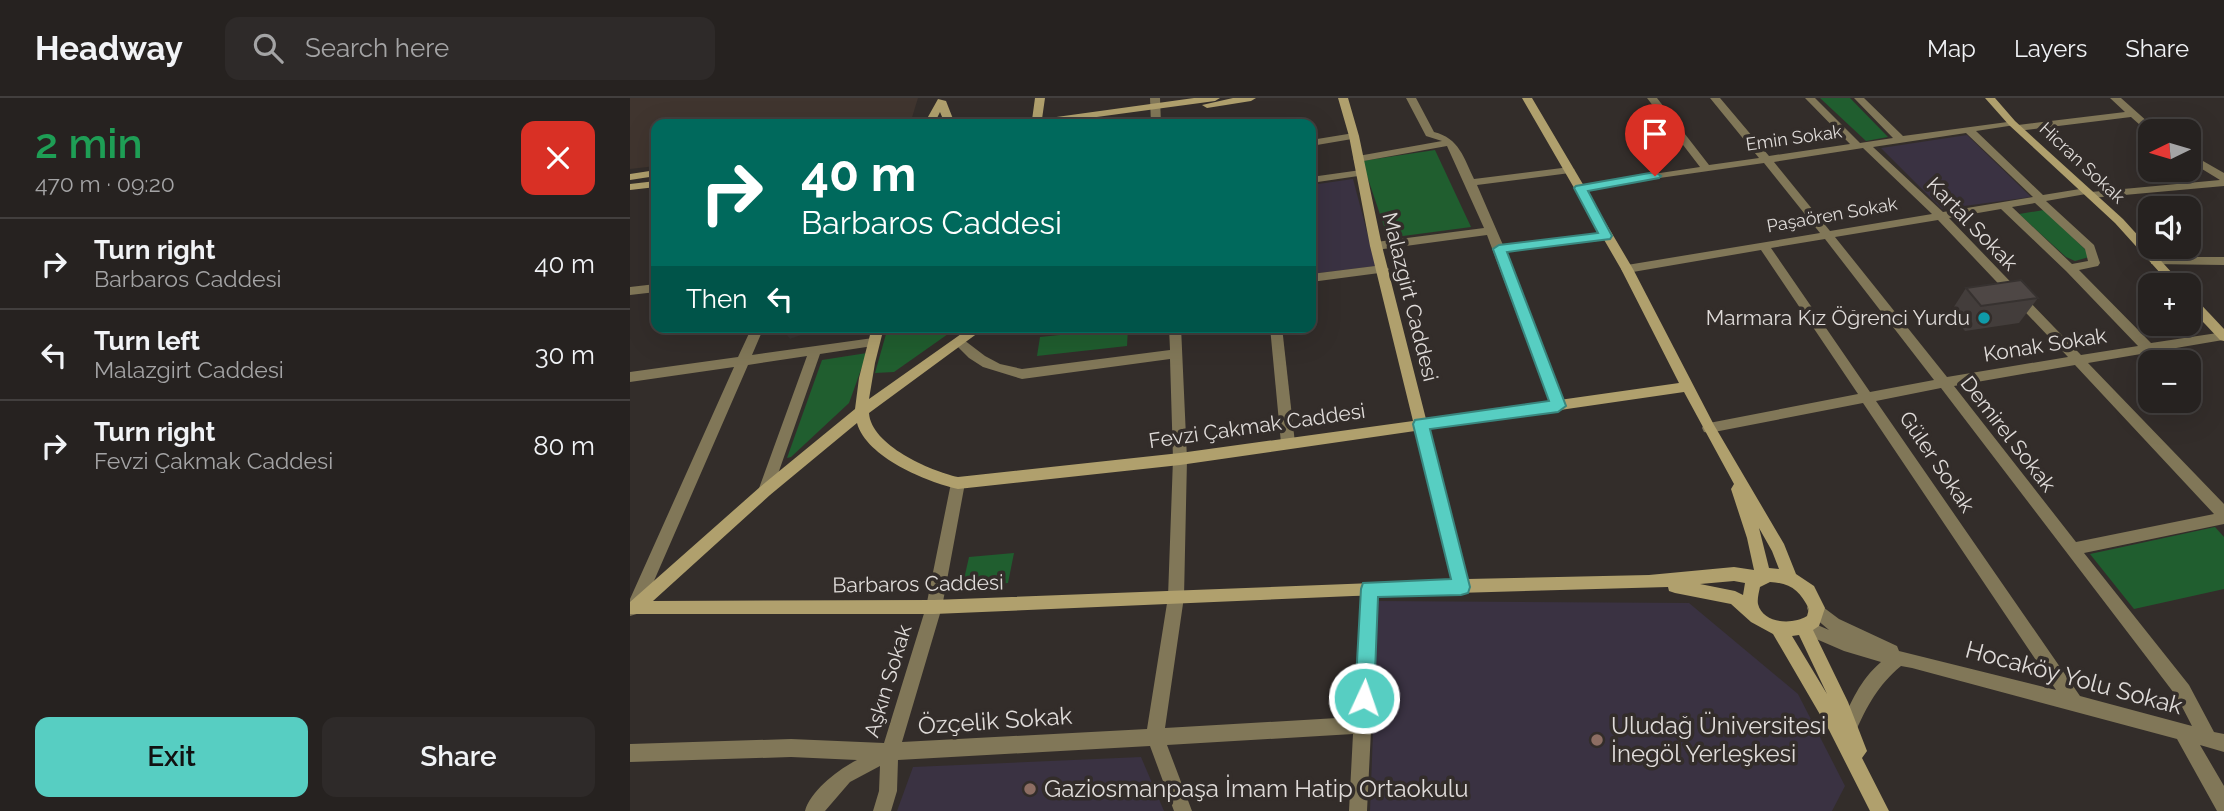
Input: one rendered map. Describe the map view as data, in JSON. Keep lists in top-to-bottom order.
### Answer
{
  "streets": {
    "main road": [
      "Hicran Sokak",
      "Malazgirt Caddesi",
      "Fevzi Çakmak Caddesi",
      "Barbaros Caddesi"
    ],
    "street": [
      "Emin Sokak",
      "Paşaören Sokak",
      "Kartal Sokak",
      "Konak Sokak",
      "Demirel Sokak",
      "Güler Sokak",
      "Hocaköy Yolu Sokak",
      "Aşkın Sokak",
      "Özçelik Sokak"
    ]
  },
  "crossings": [
    ["Emin Sokak", "Hicran Sokak"],
    ["Emin Sokak", "Kartal Sokak"],
    ["Emin Sokak", "Demirel Sokak"],
    ["Hicran Sokak", "Paşaören Sokak"],
    ["Paşaören Sokak", "Kartal Sokak"],
    ["Paşaören Sokak", "Demirel Sokak"],
    ["Paşaören Sokak", "Güler Sokak"],
    ["Kartal Sokak", "Konak Sokak"],
    ["Malazgirt Caddesi", "Fevzi Çakmak Caddesi"],
    ["Malazgirt Caddesi", "Barbaros Caddesi"],
    ["Konak Sokak", "Demirel Sokak"],
    ["Konak Sokak", "Güler Sokak"],
    ["Fevzi Çakmak Caddesi", "Aşkın Sokak"],
    ["Demirel Sokak", "Hocaköy Yolu Sokak"],
    ["Güler Sokak", "Hocaköy Yolu Sokak"],
    ["Barbaros Caddesi", "Aşkın Sokak"],
    ["Aşkın Sokak", "Özçelik Sokak"]
  ],
  "places": ["Marmara Kız Öğrenci Yurdu", "Uludağ Üniversitesi İnegöl Yerleşkesi", "Gaziosmanpaşa İmam Hatip Ortaokulu"],
  "north": "left",
  "page": {
    "header": "Headway",
    "search": "Search here",
    "nav": ["Map", "Layers", "Share"],
    "heading": ["2 min", "470 m · 09:20"],
    "map_buttons": ["+", "−"],
    "turn": ["40 m", "Barbaros Caddesi"],
    "list": [
      {
        "name": "Turn right",
        "note": "Barbaros Caddesi",
        "value": "40 m"
      },
      {
        "name": "Turn left",
        "note": "Malazgirt Caddesi",
        "value": "30 m"
      },
      {
        "name": "Turn right",
        "note": "Fevzi Çakmak Caddesi",
        "value": "80 m"
      }
    ],
    "then": "Then",
    "buttons": ["Exit", "Share"]
  }
}
